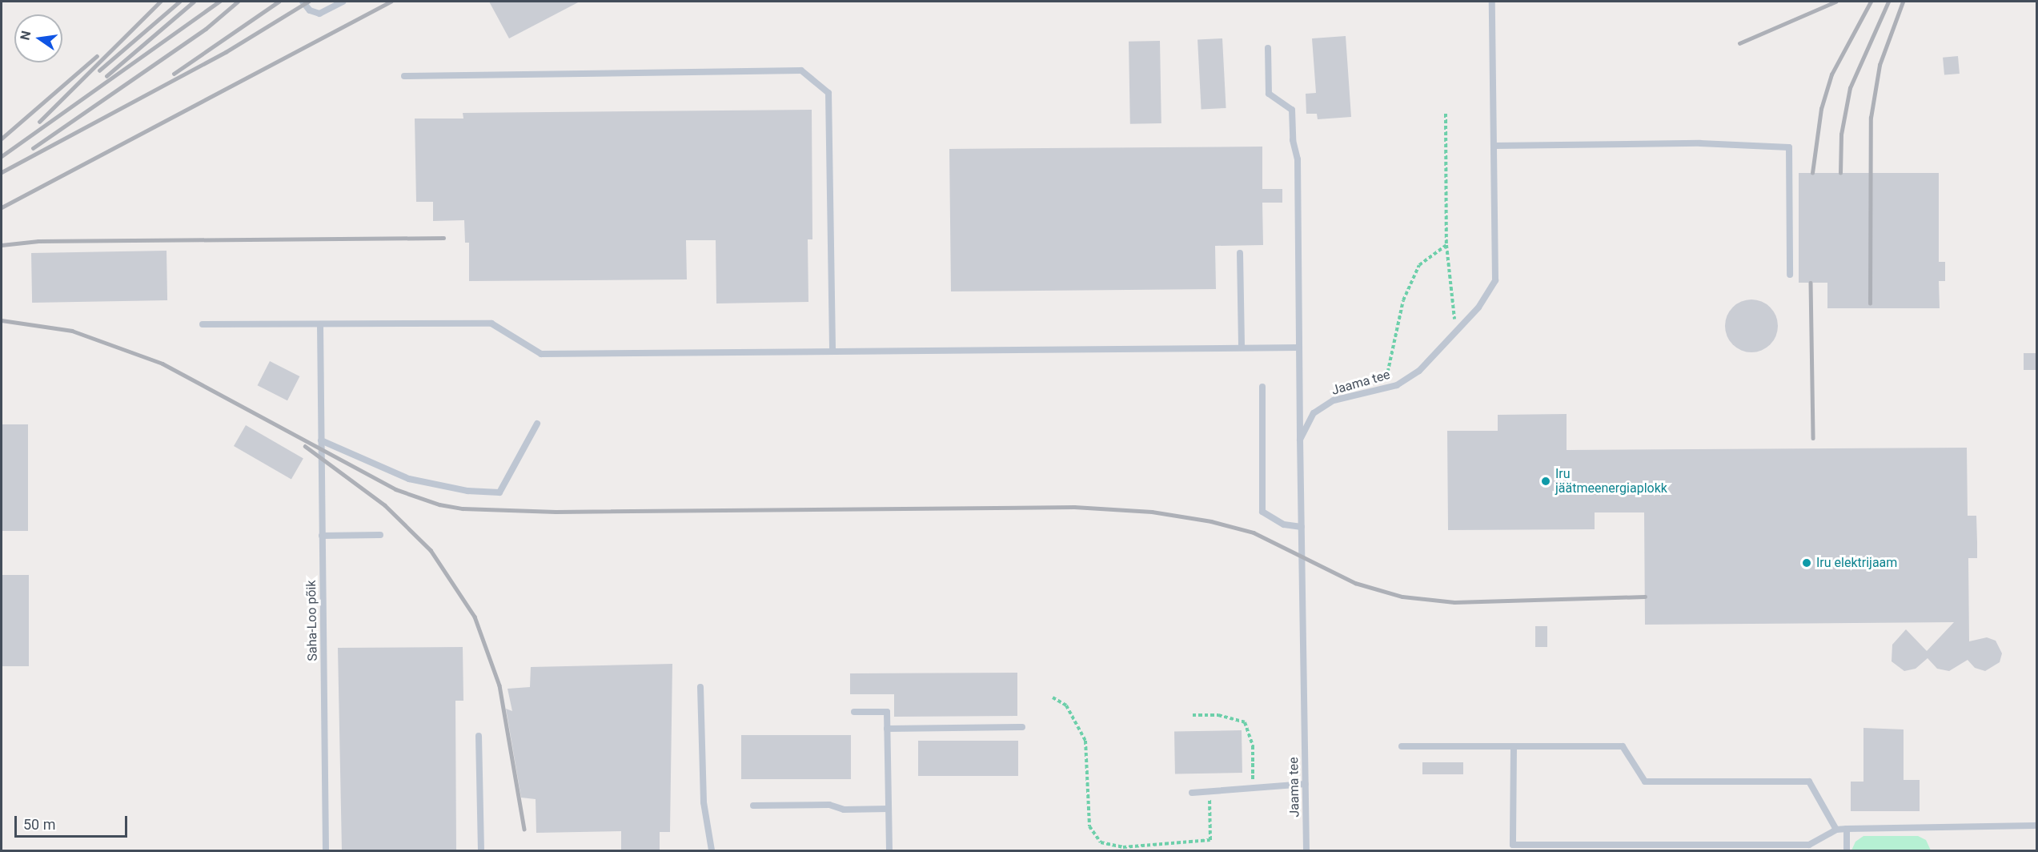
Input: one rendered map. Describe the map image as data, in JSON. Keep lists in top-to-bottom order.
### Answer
{
  "streets": {
    "lane": ["Jaama tee", "Saha-Loo põik"]
  },
  "places": ["Iru jäätmeenergiaplokk", "Iru elektrijaam"],
  "scale_bar": "50 m",
  "north": "left"
}
